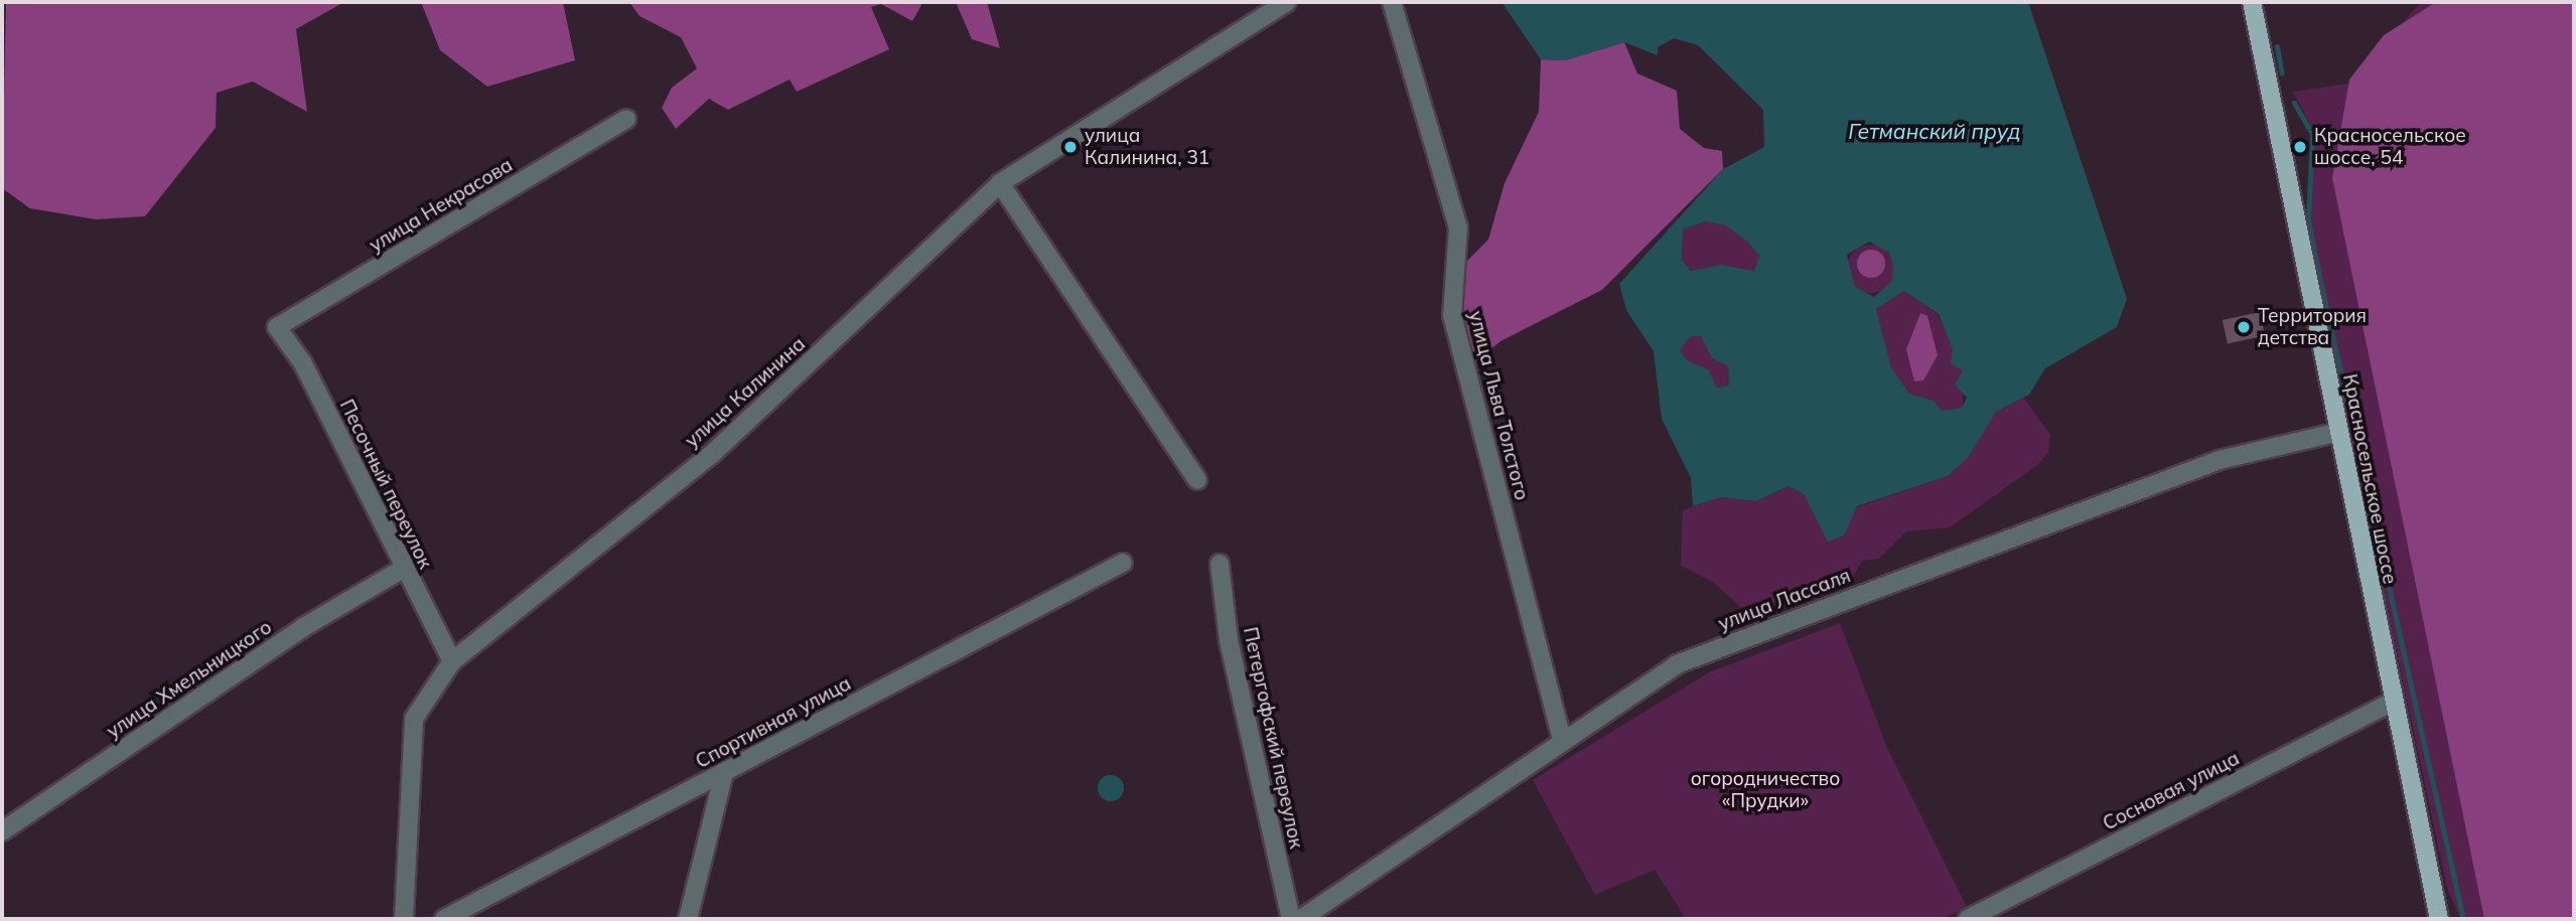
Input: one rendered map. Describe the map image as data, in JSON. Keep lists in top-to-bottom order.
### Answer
{
  "streets": {
    "main road": ["Красносельское шоссе"],
    "street": [
      "улица Некрасова",
      "улица Калинина",
      "улица Льва Толстого",
      "Песочный переулок",
      "улица Лассаля",
      "улица Хмельницкого",
      "Спортивная улица",
      "Петергофский переулок",
      "Сосновая улица"
    ]
  },
  "crossings": [
    ["улица Некрасова", "Песочный переулок"],
    ["улица Калинина", "Песочный переулок"],
    ["улица Льва Толстого", "улица Лассаля"],
    ["Красносельское шоссе", "улица Лассаля"],
    ["Красносельское шоссе", "Сосновая улица"],
    ["Песочный переулок", "улица Хмельницкого"]
  ],
  "water": ["Гетманский пруд"],
  "parks": ["огородничество «Прудки»"],
  "places": ["улица Калинина, 31", "Красносельское шоссе, 54", "Территория детства"]
}
